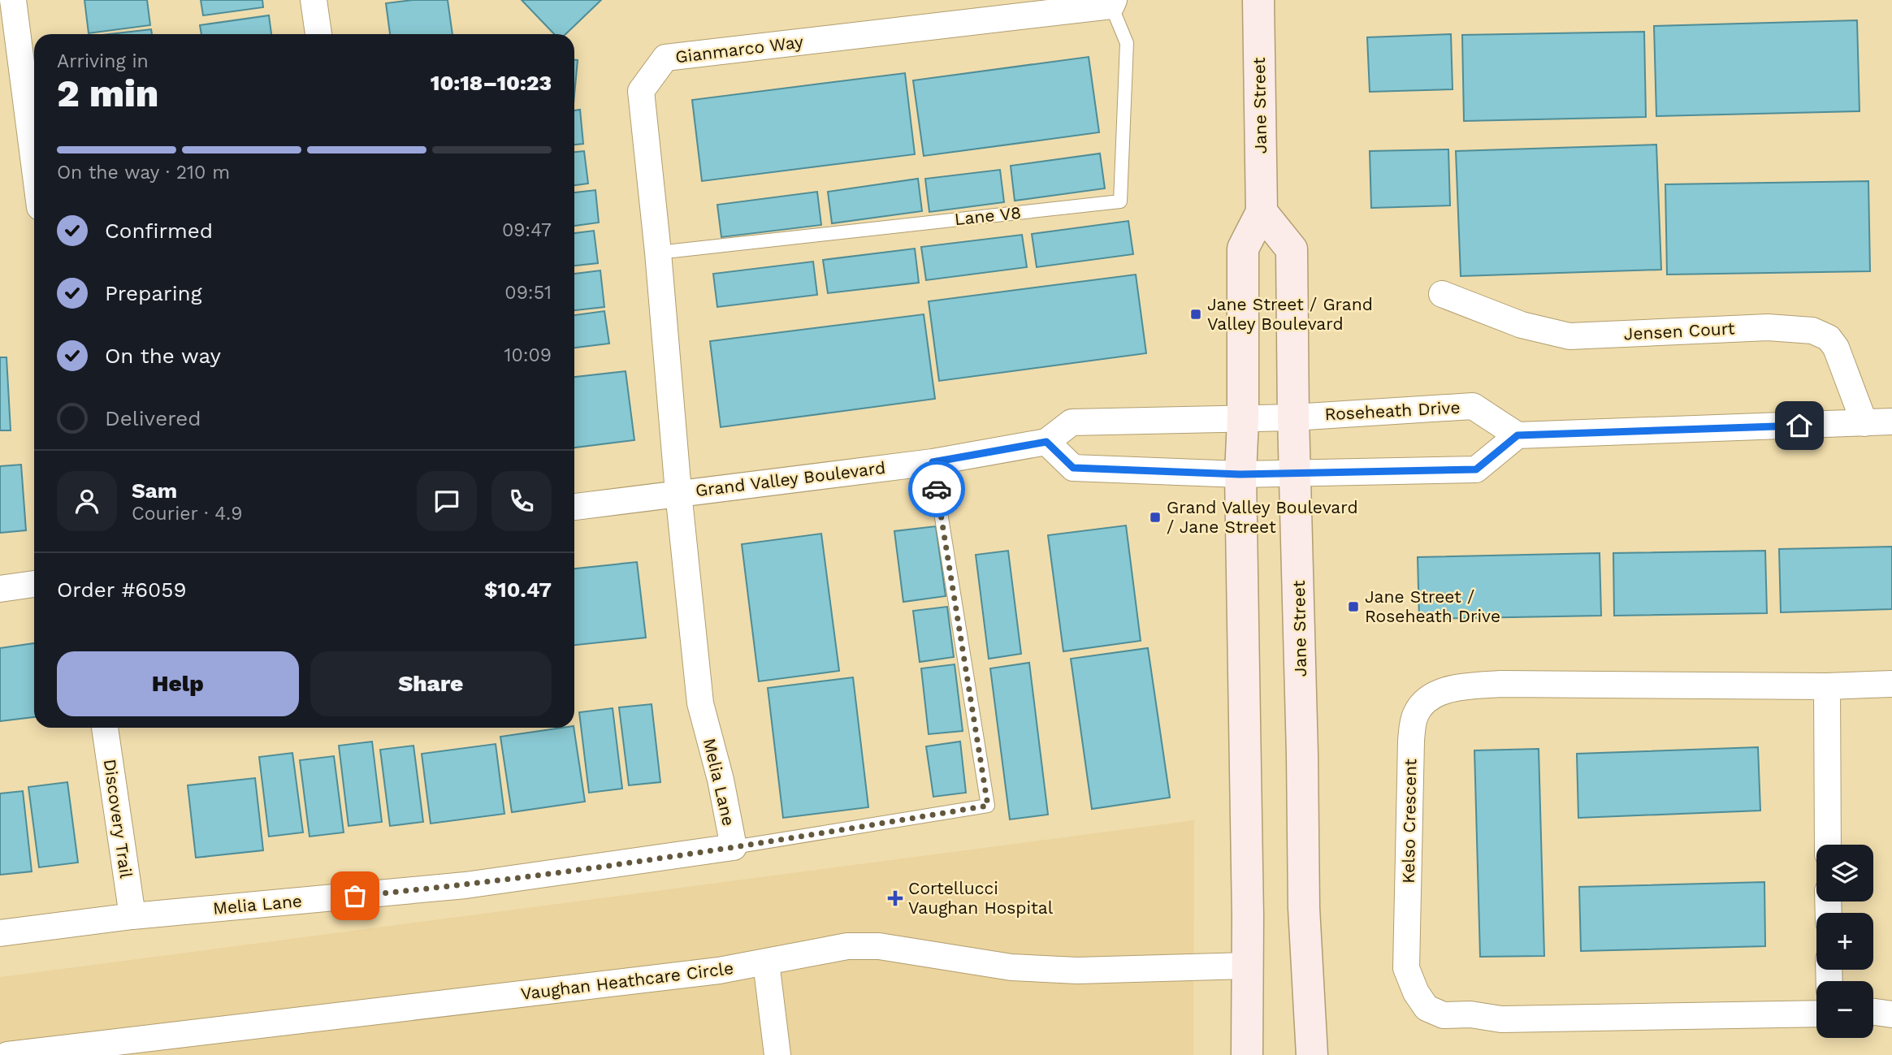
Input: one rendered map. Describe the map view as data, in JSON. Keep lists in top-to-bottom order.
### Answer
{
  "streets": {
    "main road": ["Jane Street"],
    "street": [
      "Gianmarco Way",
      "Jensen Court",
      "Roseheath Drive",
      "Grand Valley Boulevard",
      "Melia Lane",
      "Discovery Trail",
      "Kelso Crescent",
      "Vaughan Heathcare Circle"
    ],
    "lane": ["Lane V8"]
  },
  "crossings": [
    ["Gianmarco Way", "Lane V8"],
    ["Gianmarco Way", "Grand Valley Boulevard"],
    ["Gianmarco Way", "Melia Lane"],
    ["Jane Street", "Roseheath Drive"],
    ["Jane Street", "Grand Valley Boulevard"],
    ["Jane Street", "Vaughan Heathcare Circle"],
    ["Roseheath Drive", "Grand Valley Boulevard"],
    ["Grand Valley Boulevard", "Melia Lane"],
    ["Melia Lane", "Discovery Trail"]
  ],
  "places": {
    "transit": ["Jane Street / Grand Valley Boulevard", "Grand Valley Boulevard / Jane Street", "Jane Street / Roseheath Drive"],
    "health": ["Cortellucci Vaughan Hospital"]
  },
  "page": {
    "heading": ["2 min", "Arriving in", "10:18–10:23"],
    "panel": [
      "Sam",
      "Courier · 4.9",
      "Order #6059",
      "$10.47"
    ],
    "bar": "On the way · 210 m",
    "list": [
      ["Confirmed", "09:47"],
      ["Preparing", "09:51"],
      ["On the way", "10:09"],
      "Delivered"
    ],
    "buttons": ["Help", "Share"],
    "map_buttons": ["+", "−"]
  }
}
